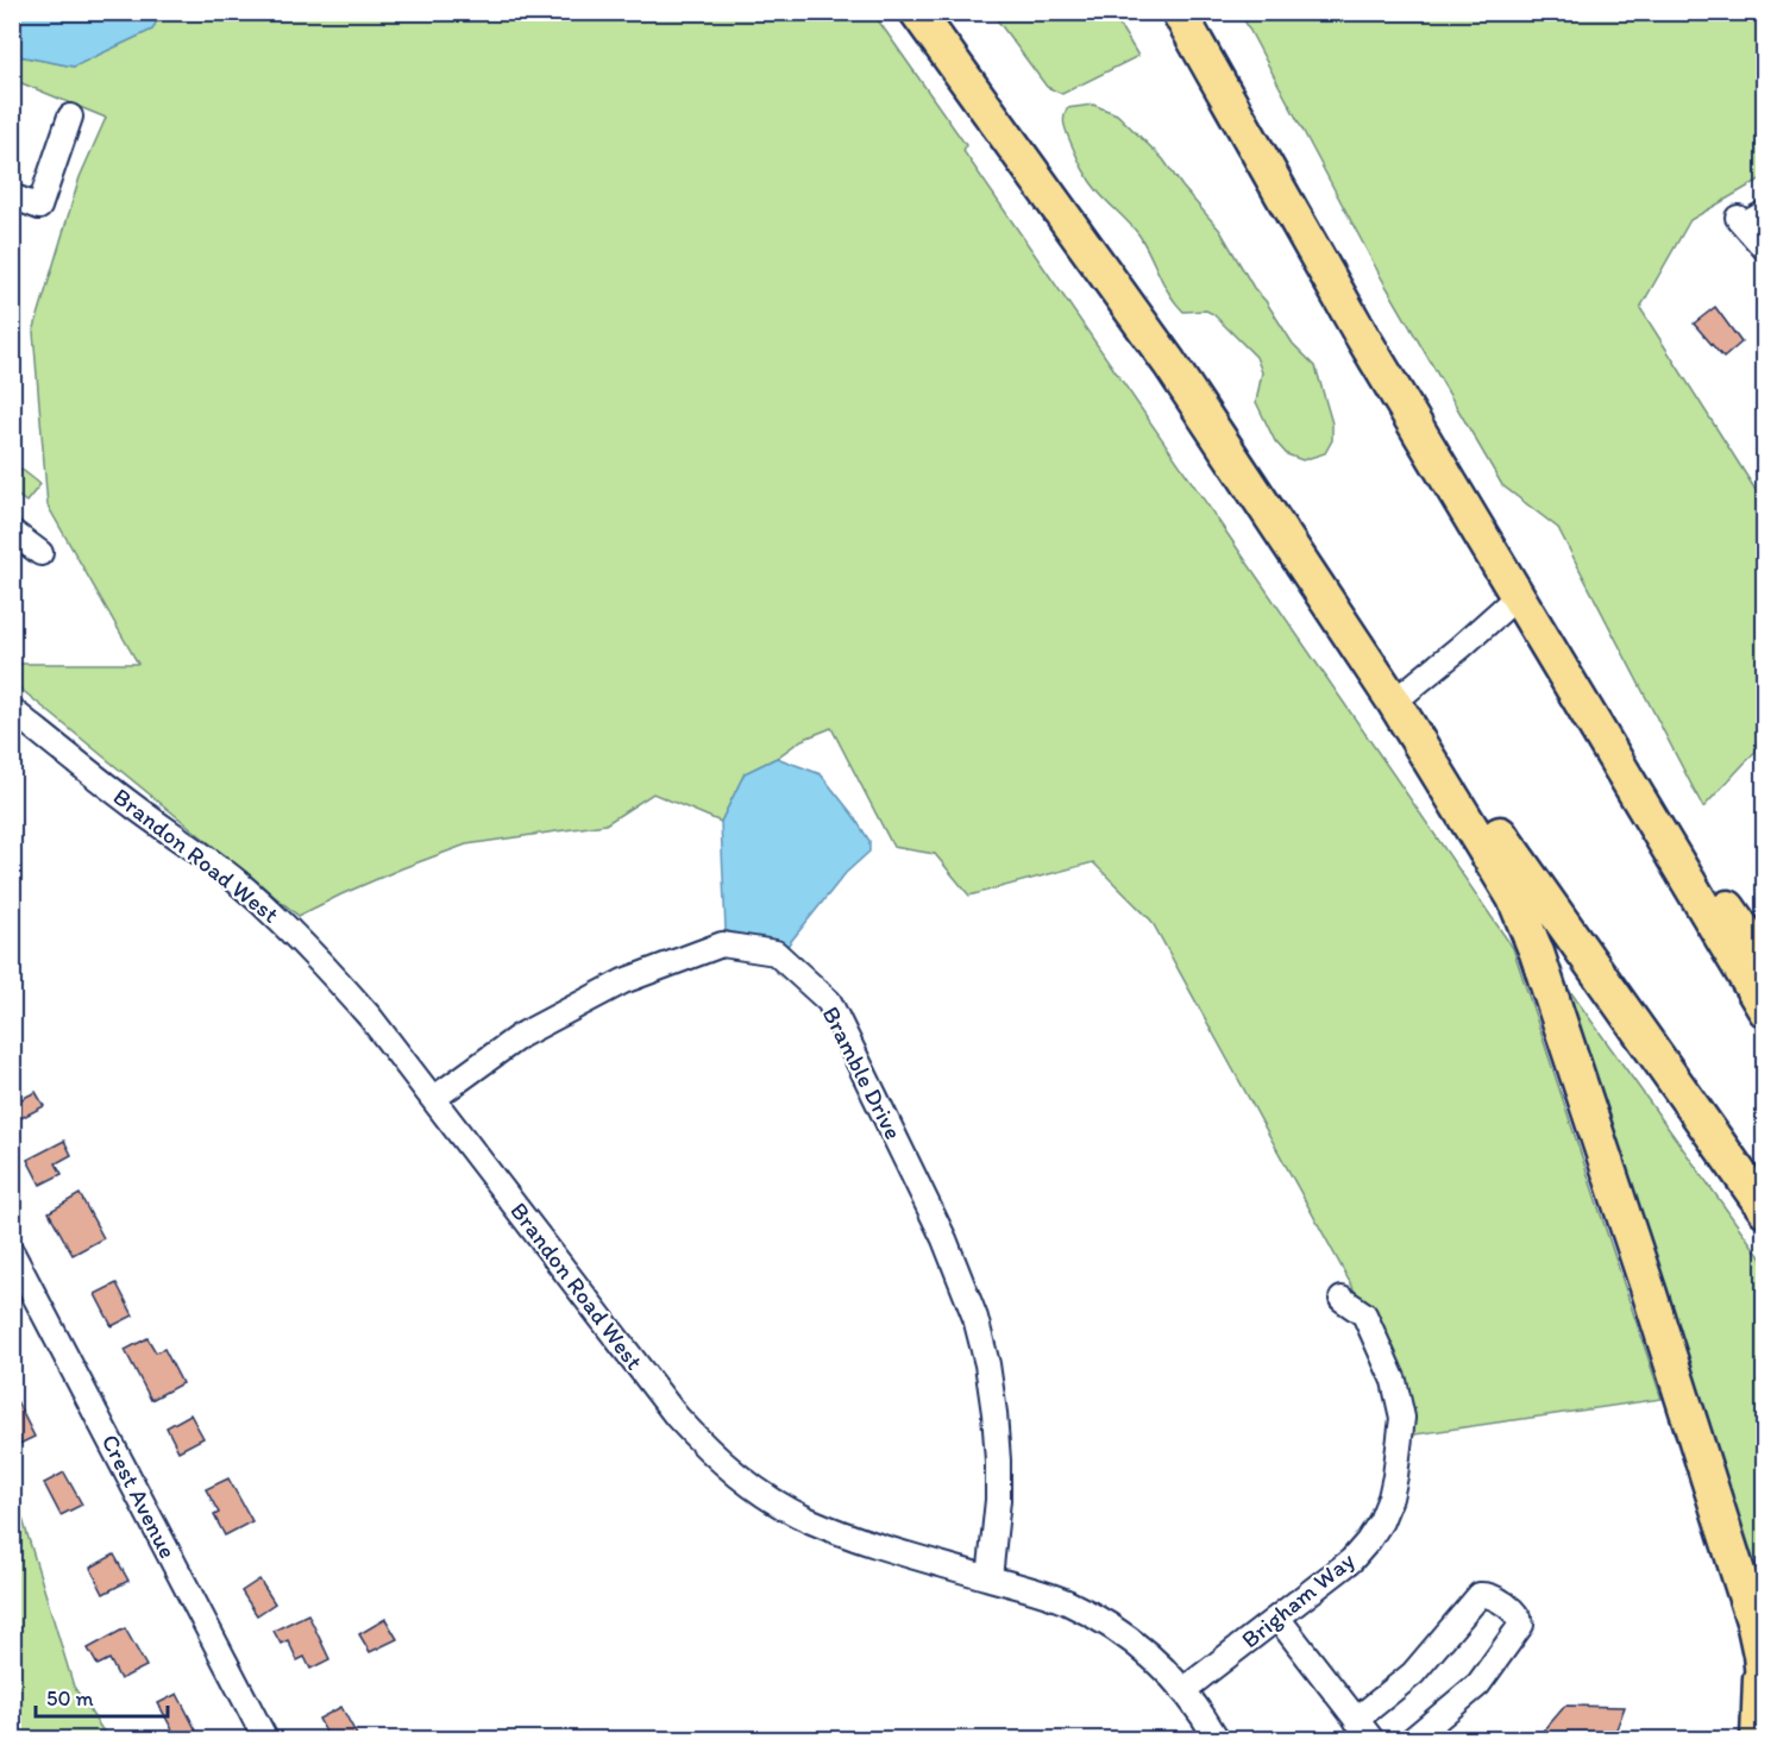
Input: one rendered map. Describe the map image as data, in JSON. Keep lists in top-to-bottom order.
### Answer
{
  "streets": {
    "street": [
      "Brandon Road West",
      "Bramble Drive",
      "Crest Avenue",
      "Brigham Way"
    ]
  },
  "crossings": [
    ["Brandon Road West", "Bramble Drive"],
    ["Brandon Road West", "Brigham Way"]
  ],
  "scale_bar": "50 m"
}
